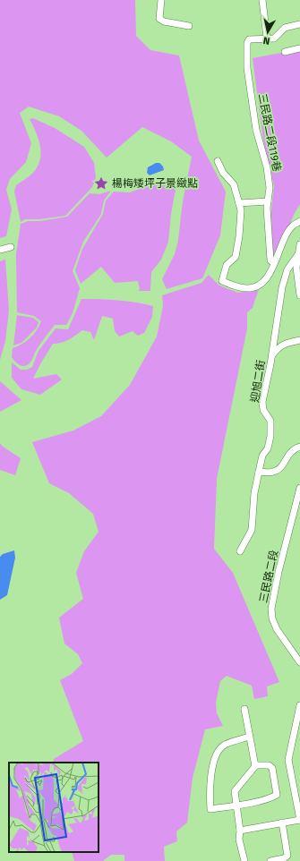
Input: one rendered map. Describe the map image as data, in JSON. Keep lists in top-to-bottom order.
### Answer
{
  "streets": {
    "street": ["三民路二段119巷", "迎旭二街", "三民路二段"]
  },
  "places": {
    "place": ["楊梅矮坪子景緻點"]
  },
  "north": "bottom"
}
